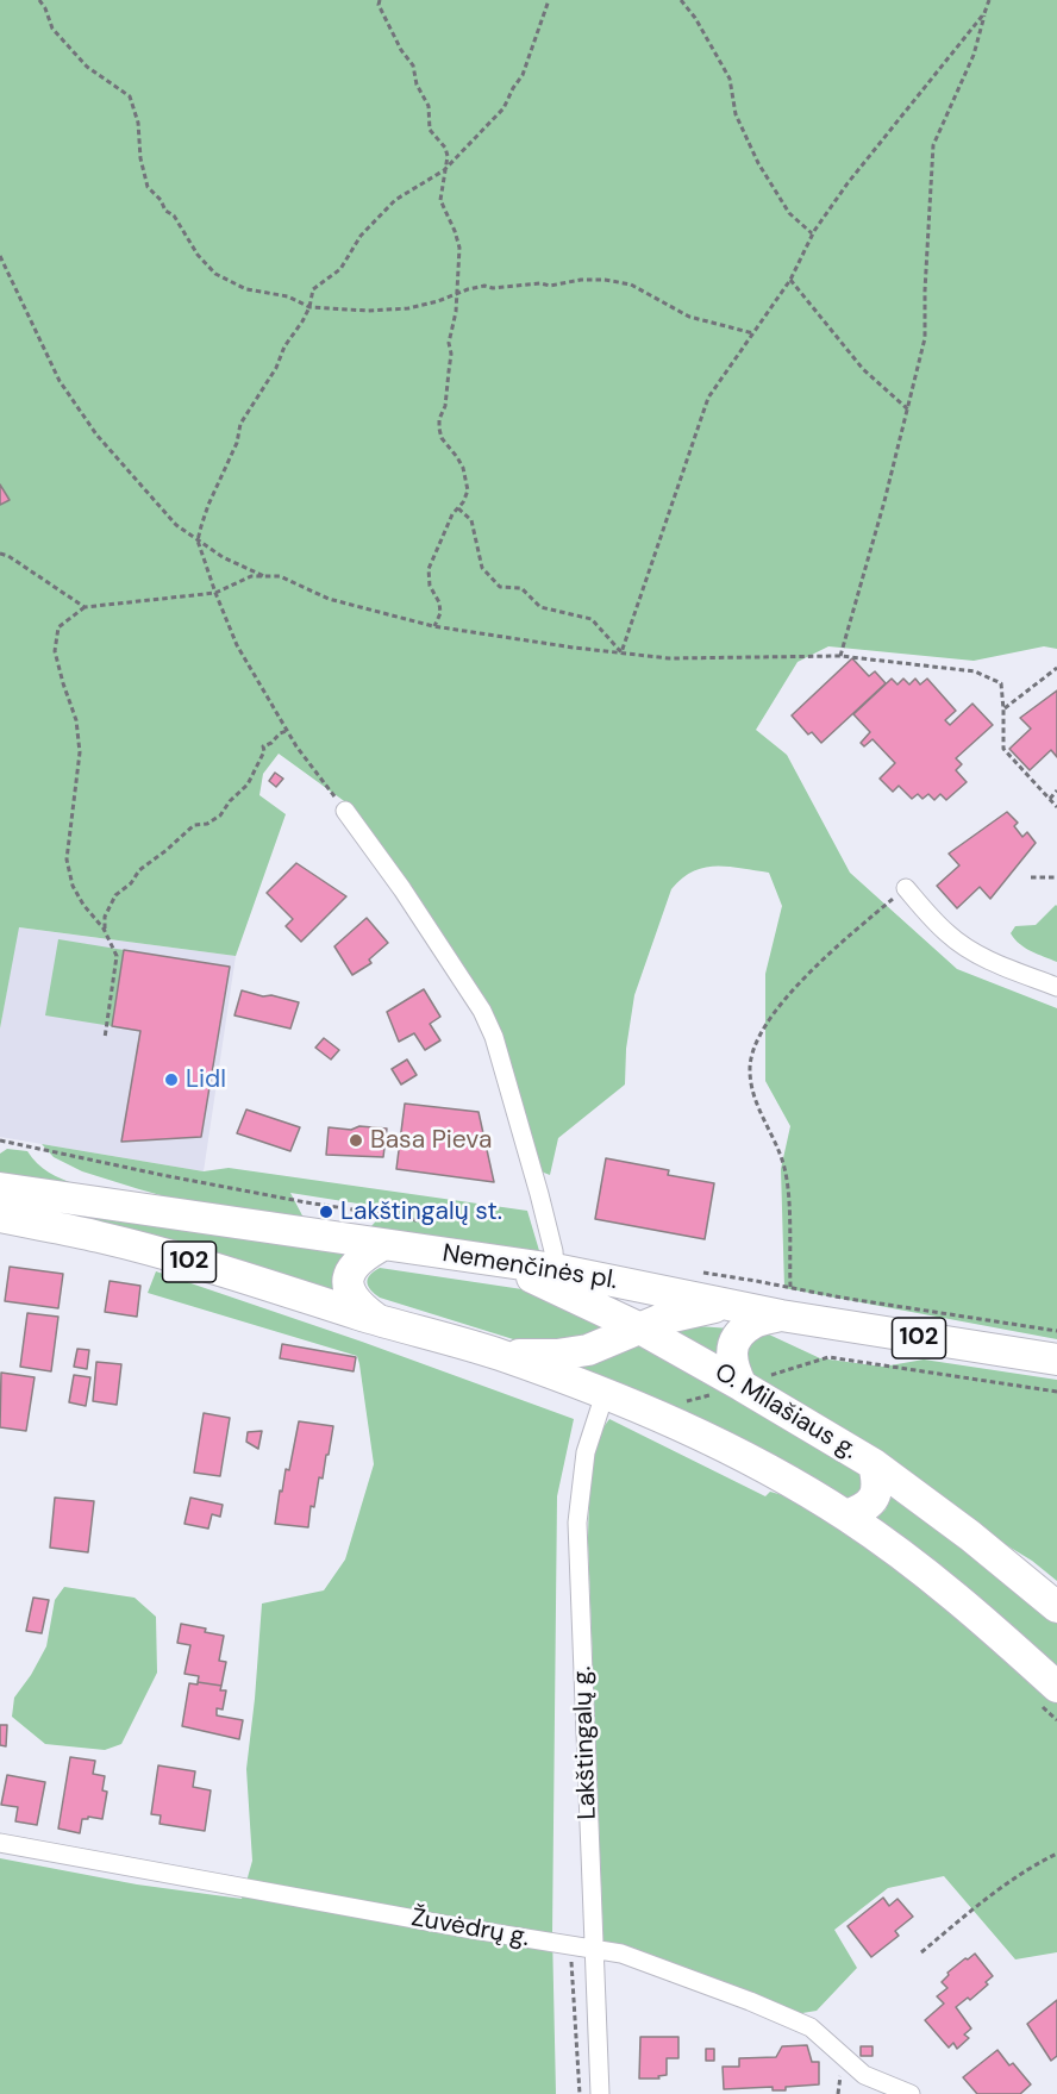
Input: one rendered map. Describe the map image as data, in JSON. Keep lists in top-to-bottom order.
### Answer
{
  "streets": {
    "main road": ["102", "Nemenčinės pl.", "O. Milašiaus g."],
    "street": ["Lakštingalų g.", "Žuvėdrų g."]
  },
  "crossings": [
    ["102", "Nemenčinės pl."],
    ["102", "O. Milašiaus g."],
    ["Nemenčinės pl.", "O. Milašiaus g."],
    ["Lakštingalų g.", "Žuvėdrų g."]
  ],
  "places": ["Lidl", "Basa Pieva", "Lakštingalų st."]
}
